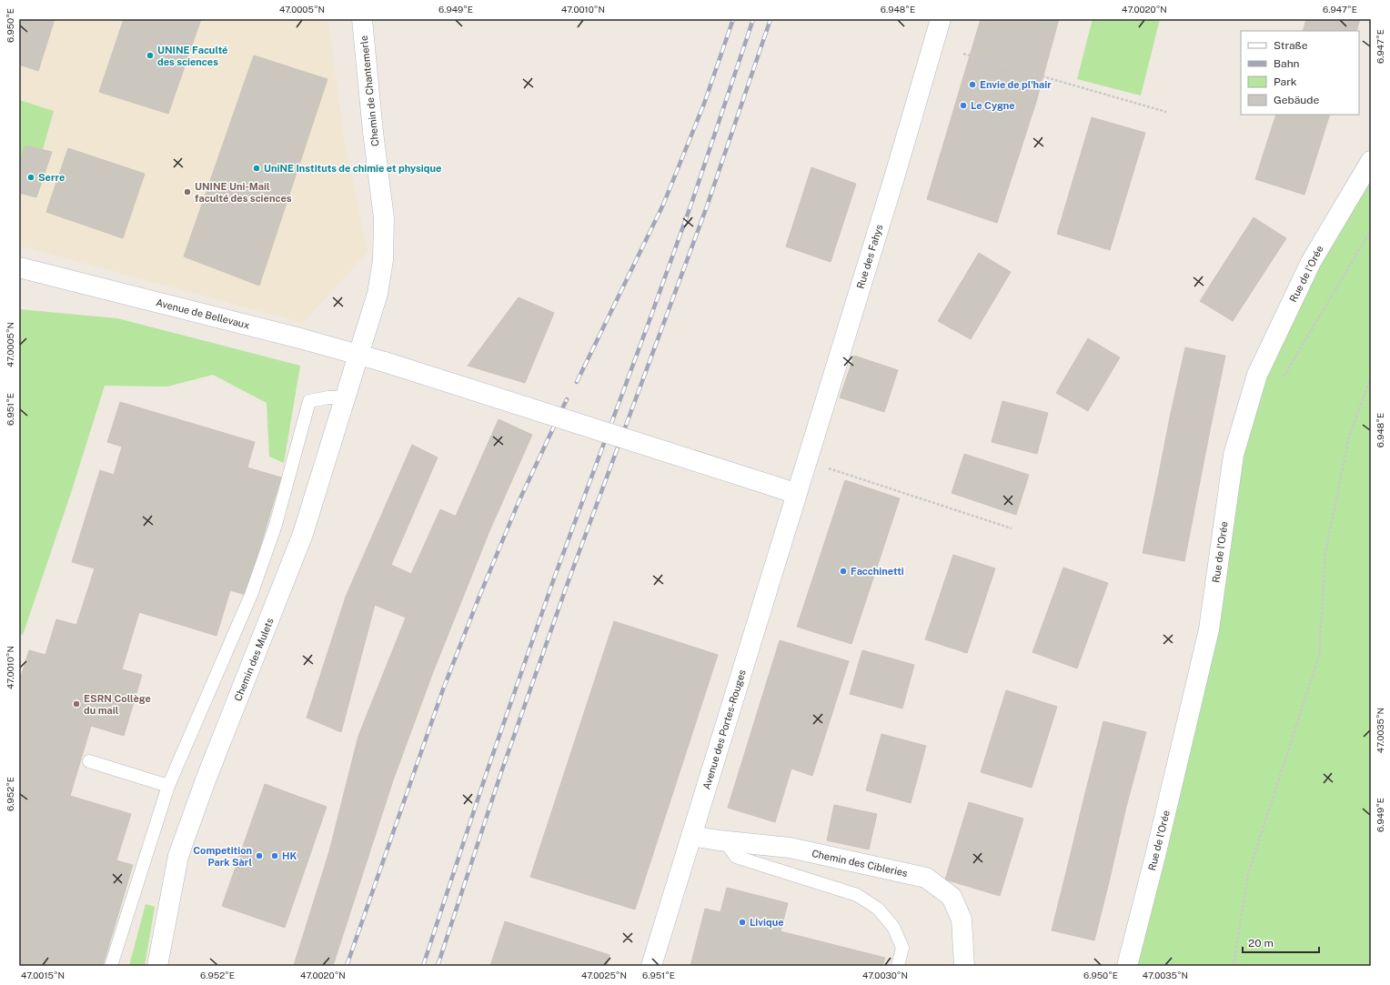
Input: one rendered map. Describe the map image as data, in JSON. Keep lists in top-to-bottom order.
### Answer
{
  "streets": {
    "street": [
      "Chemin de Chantemerle",
      "Rue des Fahys",
      "Rue de l'Orée",
      "Avenue de Bellevaux",
      "Chemin des Mulets",
      "Avenue des Portes-Rouges",
      "Chemin des Cibleries"
    ]
  },
  "crossings": [
    ["Chemin de Chantemerle", "Avenue de Bellevaux"],
    ["Chemin de Chantemerle", "Chemin des Mulets"],
    ["Rue des Fahys", "Avenue de Bellevaux"],
    ["Rue des Fahys", "Avenue des Portes-Rouges"],
    ["Avenue de Bellevaux", "Chemin des Mulets"],
    ["Avenue de Bellevaux", "Avenue des Portes-Rouges"],
    ["Avenue des Portes-Rouges", "Chemin des Cibleries"]
  ],
  "places": [
    "UNINE Faculté des sciences",
    "Envie de pl'hair",
    "Le Cygne",
    "UniNE Instituts de chimie et physique",
    "Serre",
    "UNINE Uni-Mail faculté des sciences",
    "Facchinetti",
    "ESRN Collège du mail",
    "Competition Park Sàrl",
    "HK",
    "Livique"
  ],
  "legend": [
    "Straße",
    "Bahn",
    "Park",
    "Gebäude"
  ],
  "scale_bar": "20 m",
  "coordinates": [
    "47.0005°N",
    "6.949°E",
    "47.0010°N",
    "6.948°E",
    "47.0020°N",
    "6.947°E",
    "6.950°E",
    "6.951°E",
    "47.0035°N",
    "6.952°E",
    "47.0015°N",
    "47.0025°N",
    "47.0030°N"
  ]
}
